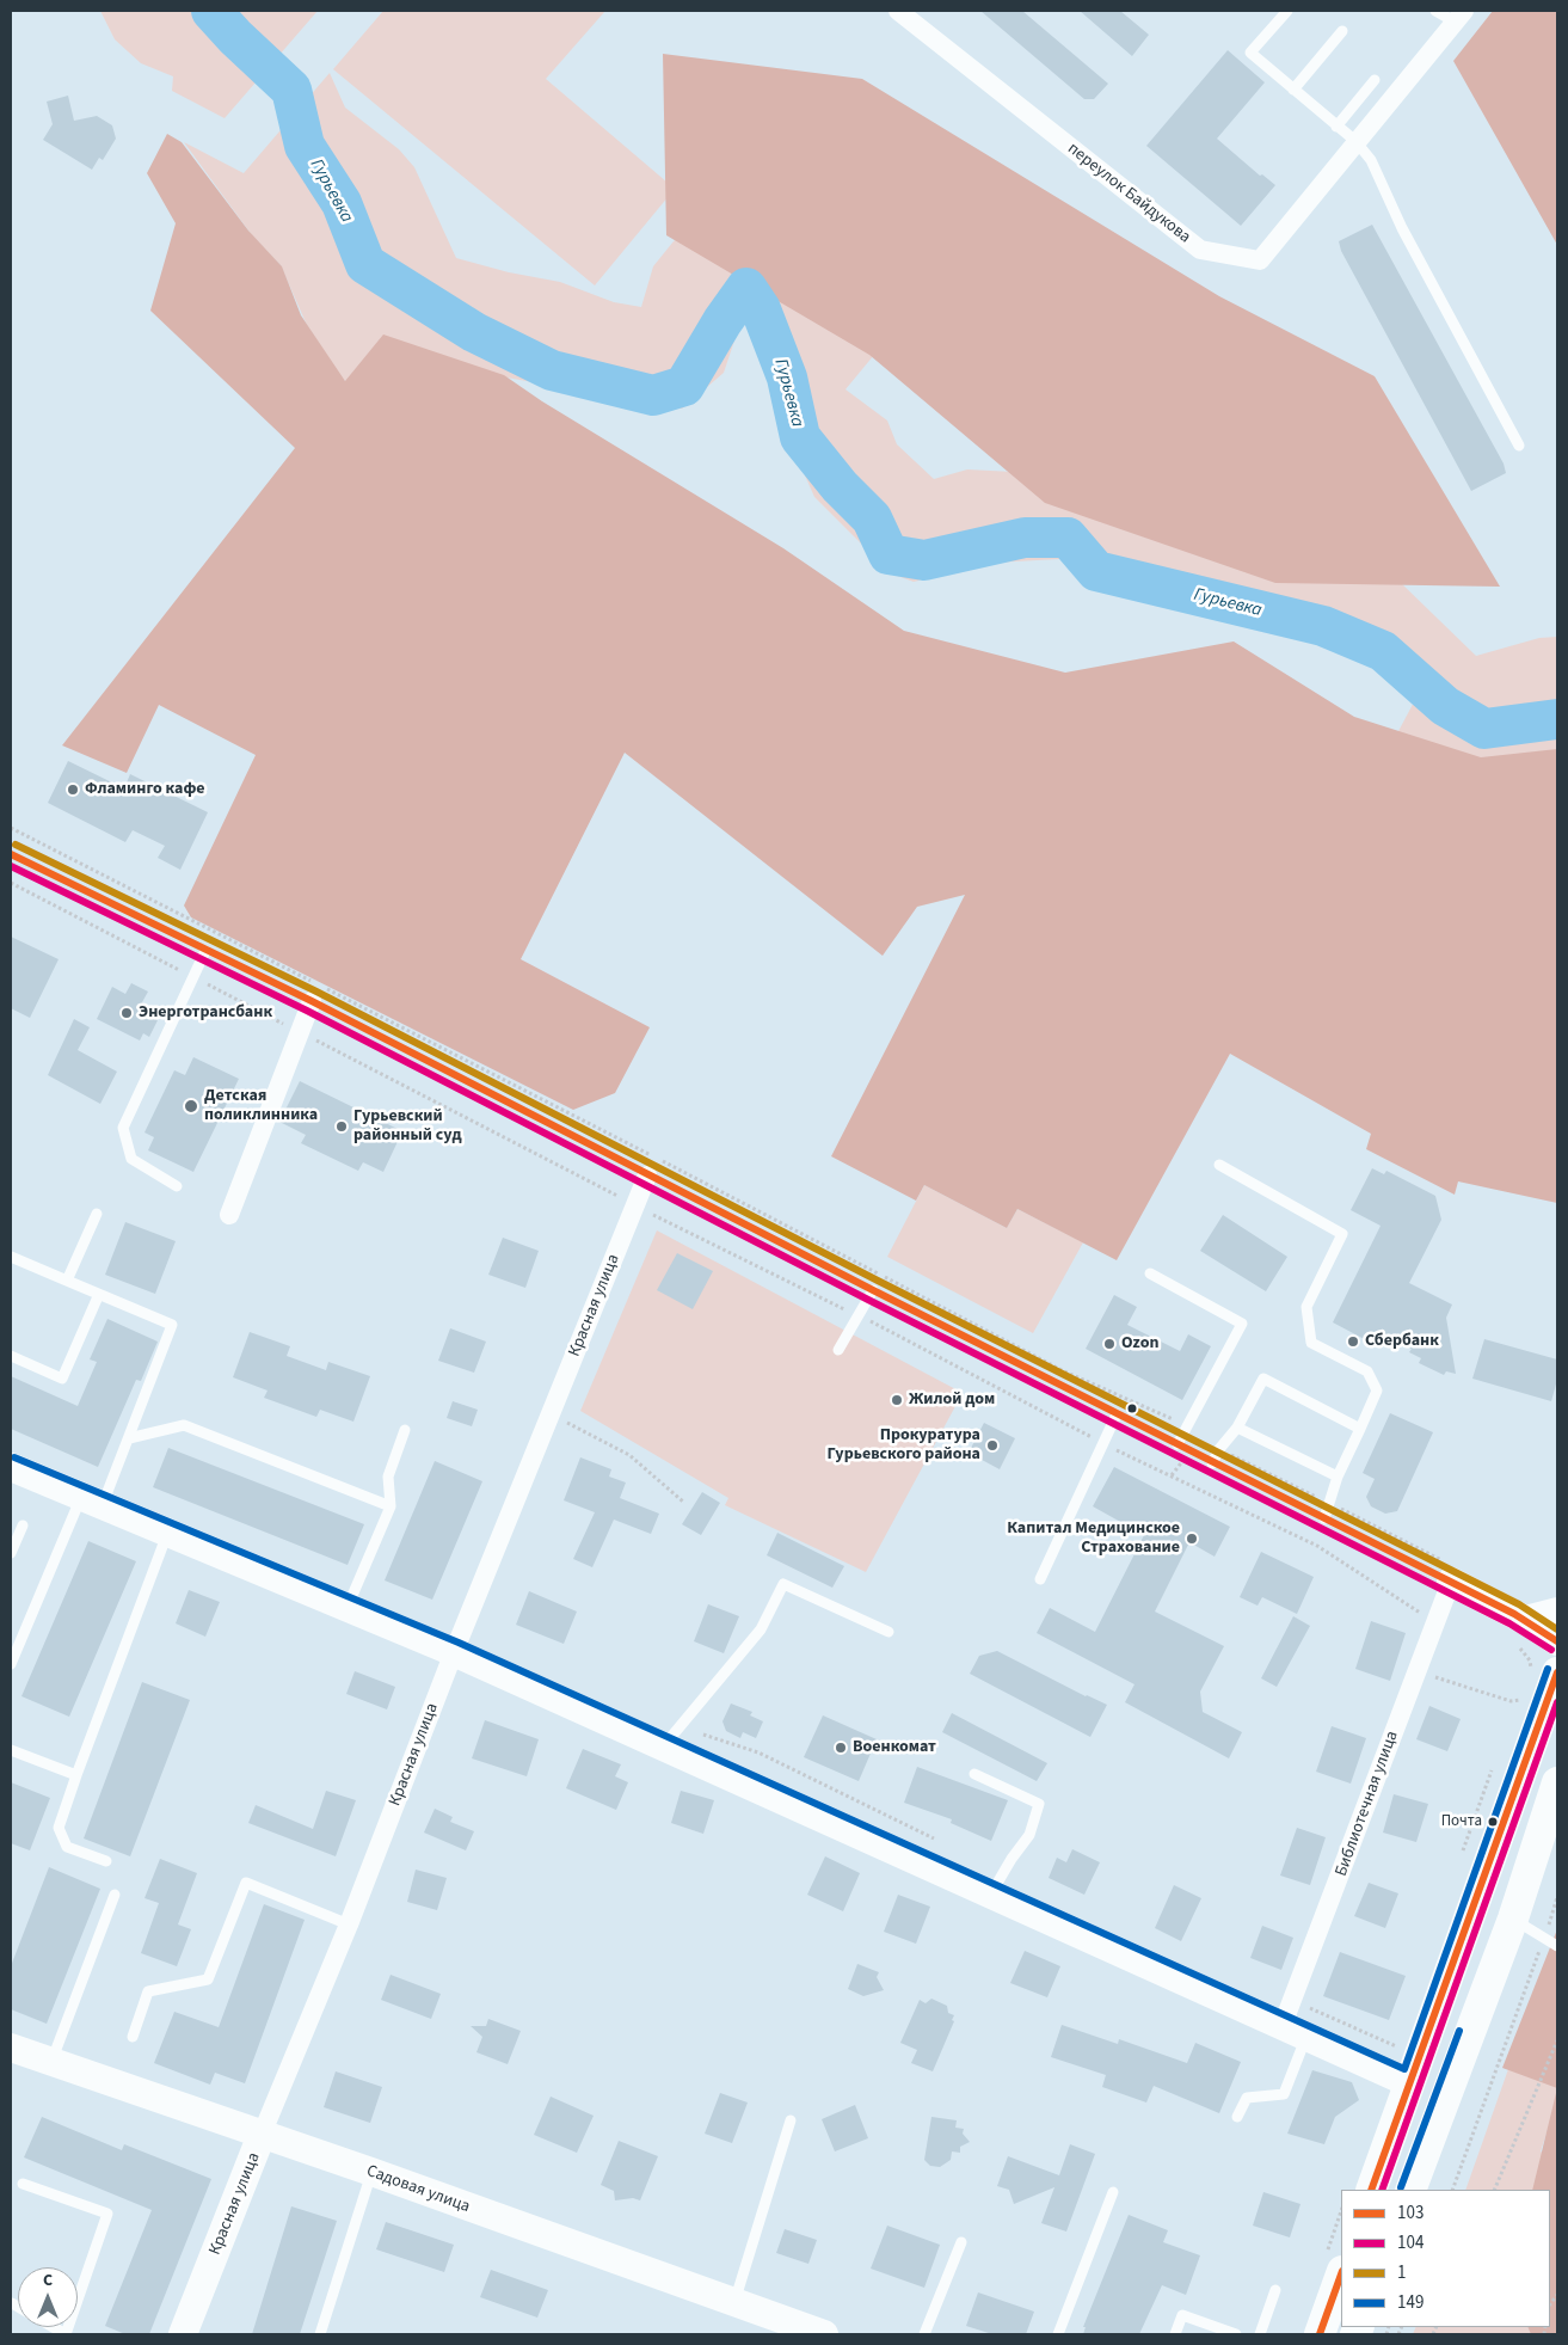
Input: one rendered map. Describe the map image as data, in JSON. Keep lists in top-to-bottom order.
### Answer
{
  "streets": {
    "street": [
      "переулок Байдукова",
      "Красная улица",
      "Библиотечная улица",
      "Садовая улица"
    ]
  },
  "crossings": [
    ["Красная улица", "Садовая улица"]
  ],
  "water": ["Гурьевка"],
  "places": [
    "Фламинго кафе",
    "Энерготрансбанк",
    "Детская поликлинника",
    "Гурьевский районный суд",
    "Сбербанк",
    "Ozon",
    "Жилой дом",
    "Прокуратура Гурьевского района",
    "Капитал Медицинское Страхование",
    "Военкомат",
    "Почта"
  ],
  "lines": [
    "transit line 1",
    "transit line 103",
    "transit line 104",
    "transit line 149"
  ],
  "legend": [
    "103",
    "104",
    "1",
    "149"
  ],
  "north": "top"
}
